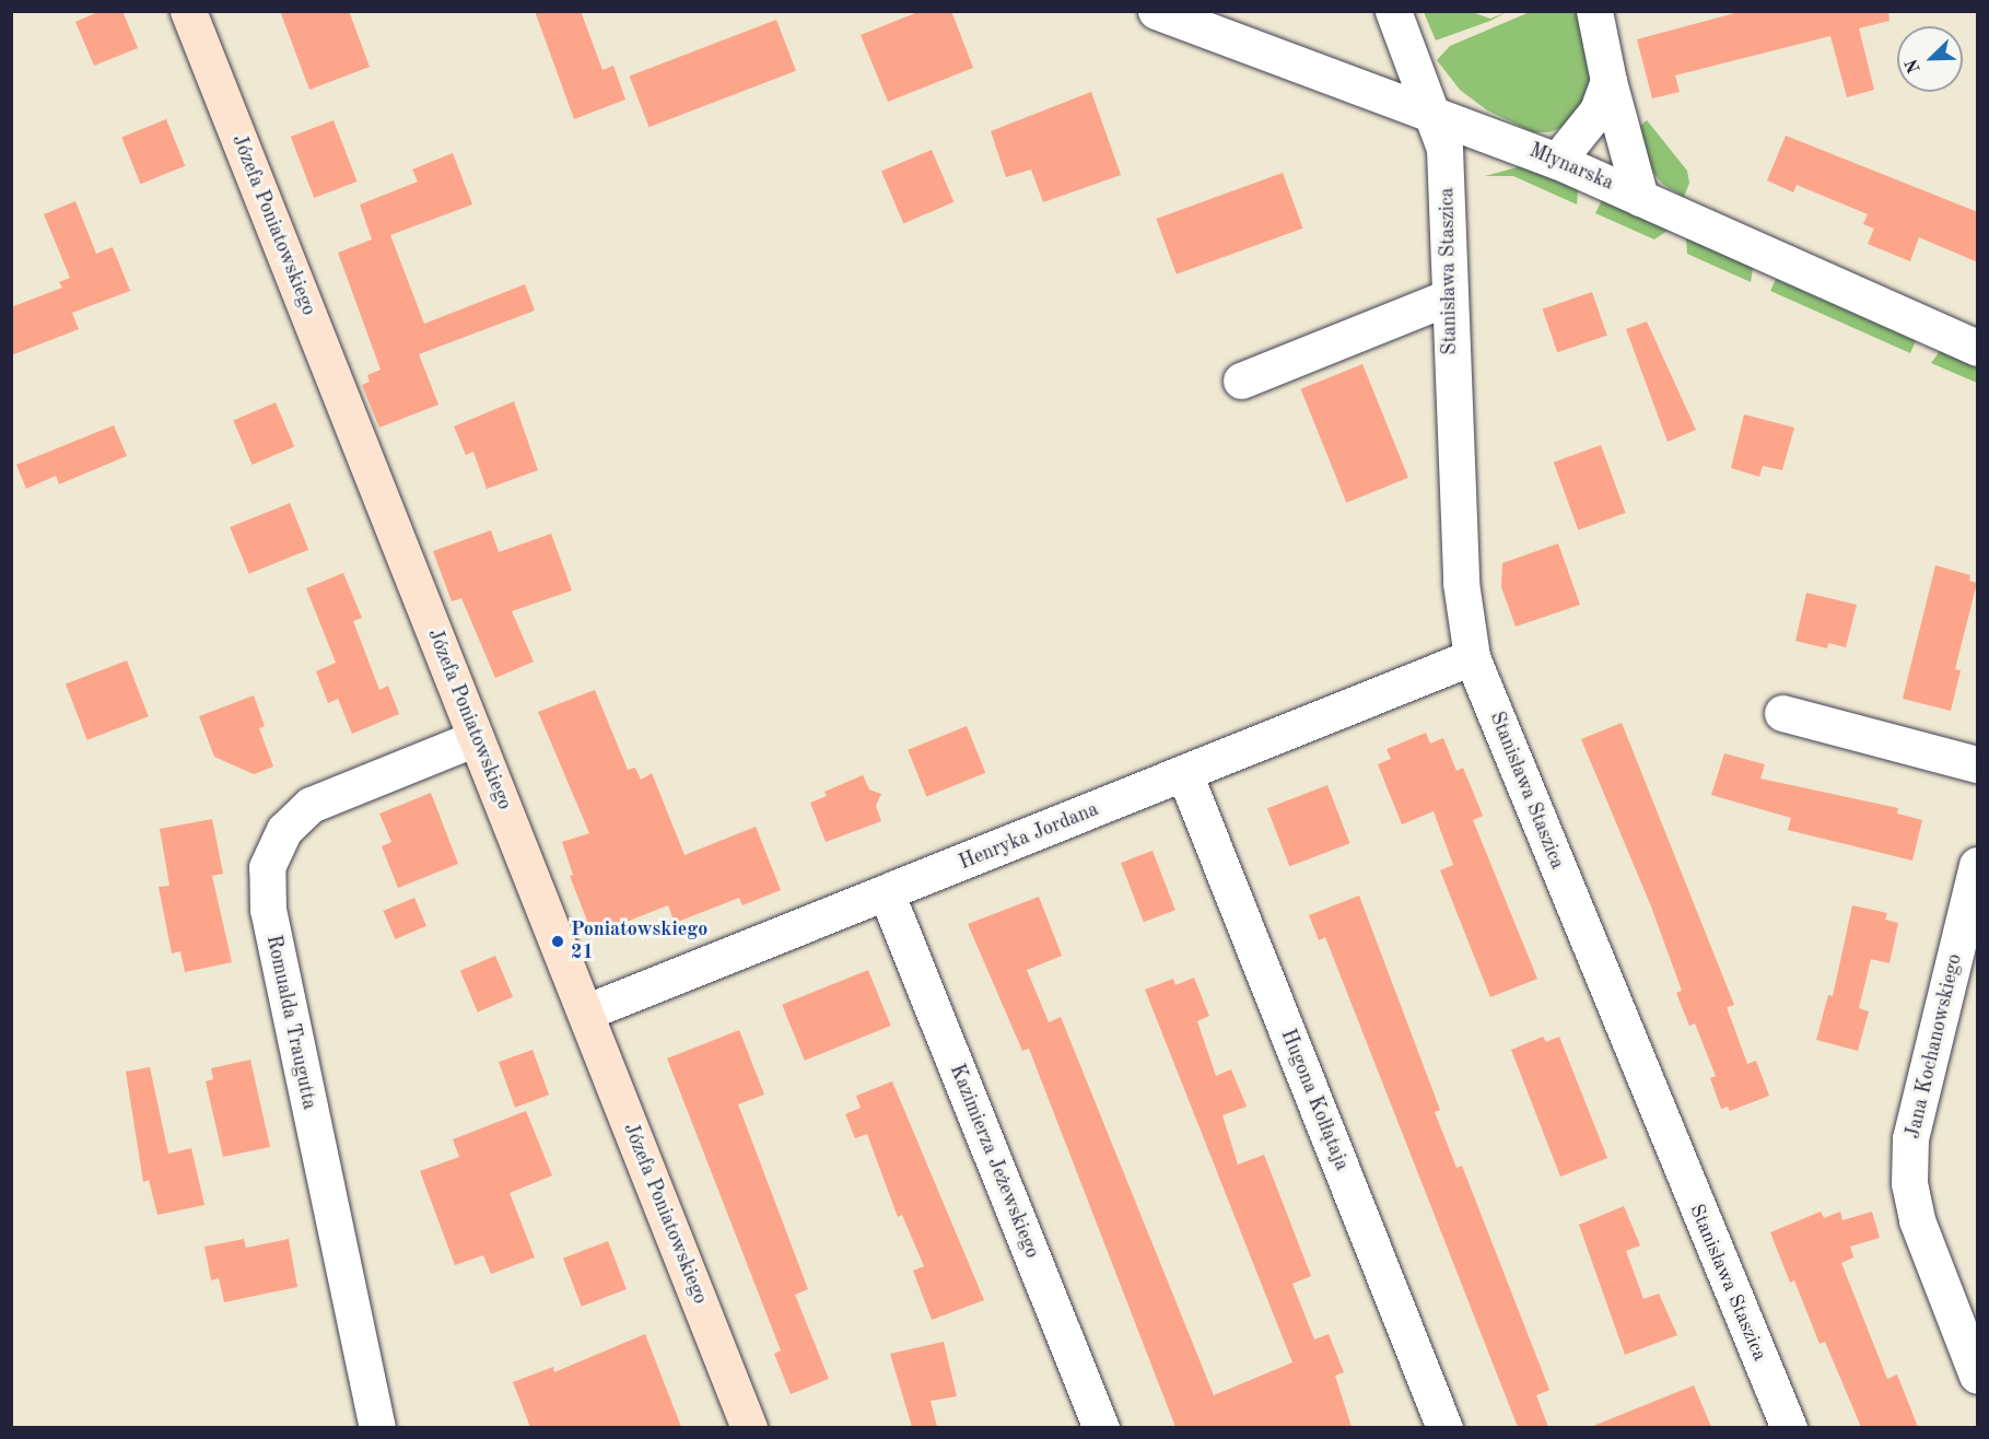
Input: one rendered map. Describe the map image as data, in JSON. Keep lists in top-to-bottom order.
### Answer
{
  "streets": {
    "street": [
      "Młynarska",
      "Józefa Poniatowskiego",
      "Stanisława Staszica",
      "Henryka Jordana",
      "Romualda Traugutta",
      "Jana Kochanowskiego",
      "Hugona Kołłątaja",
      "Kazimierza Jeżewskiego"
    ]
  },
  "crossings": [
    ["Młynarska", "Stanisława Staszica"],
    ["Józefa Poniatowskiego", "Henryka Jordana"],
    ["Józefa Poniatowskiego", "Romualda Traugutta"],
    ["Stanisława Staszica", "Henryka Jordana"],
    ["Henryka Jordana", "Hugona Kołłątaja"],
    ["Henryka Jordana", "Kazimierza Jeżewskiego"]
  ],
  "places": ["Poniatowskiego 21"],
  "north": "bottom left"
}
